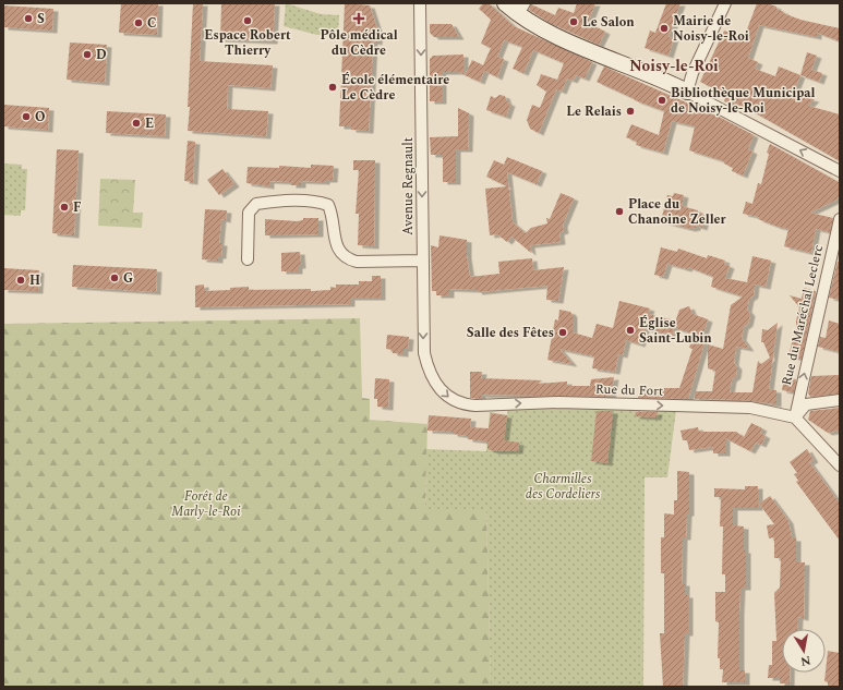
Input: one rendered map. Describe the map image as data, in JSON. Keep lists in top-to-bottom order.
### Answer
{
  "streets": {
    "street": ["Avenue Regnault", "Rue du Maréchal Leclerc", "Rue du Fort"]
  },
  "crossings": [
    ["Avenue Regnault", "Rue du Fort"],
    ["Rue du Maréchal Leclerc", "Rue du Fort"]
  ],
  "one_way": ["Avenue Regnault", "Rue du Maréchal Leclerc", "Rue du Fort"],
  "districts": ["Noisy-le-Roi"],
  "parks": ["Charmilles des Cordeliers", "Forêt de Marly-le-Roi"],
  "places": {
    "other": [
      "S",
      "Espace Robert Thierry",
      "Le Salon",
      "C",
      "Mairie de Noisy-le-Roi",
      "D",
      "École élémentaire Le Cèdre",
      "Bibliothèque Municipal de Noisy-le-Roi",
      "Le Relais",
      "O",
      "E",
      "F",
      "Place du Chanoine Zeller",
      "G",
      "H",
      "Église Saint-Lubin",
      "Salle des Fêtes"
    ],
    "health": ["Pôle médical du Cèdre"]
  },
  "north": "bottom"
}
